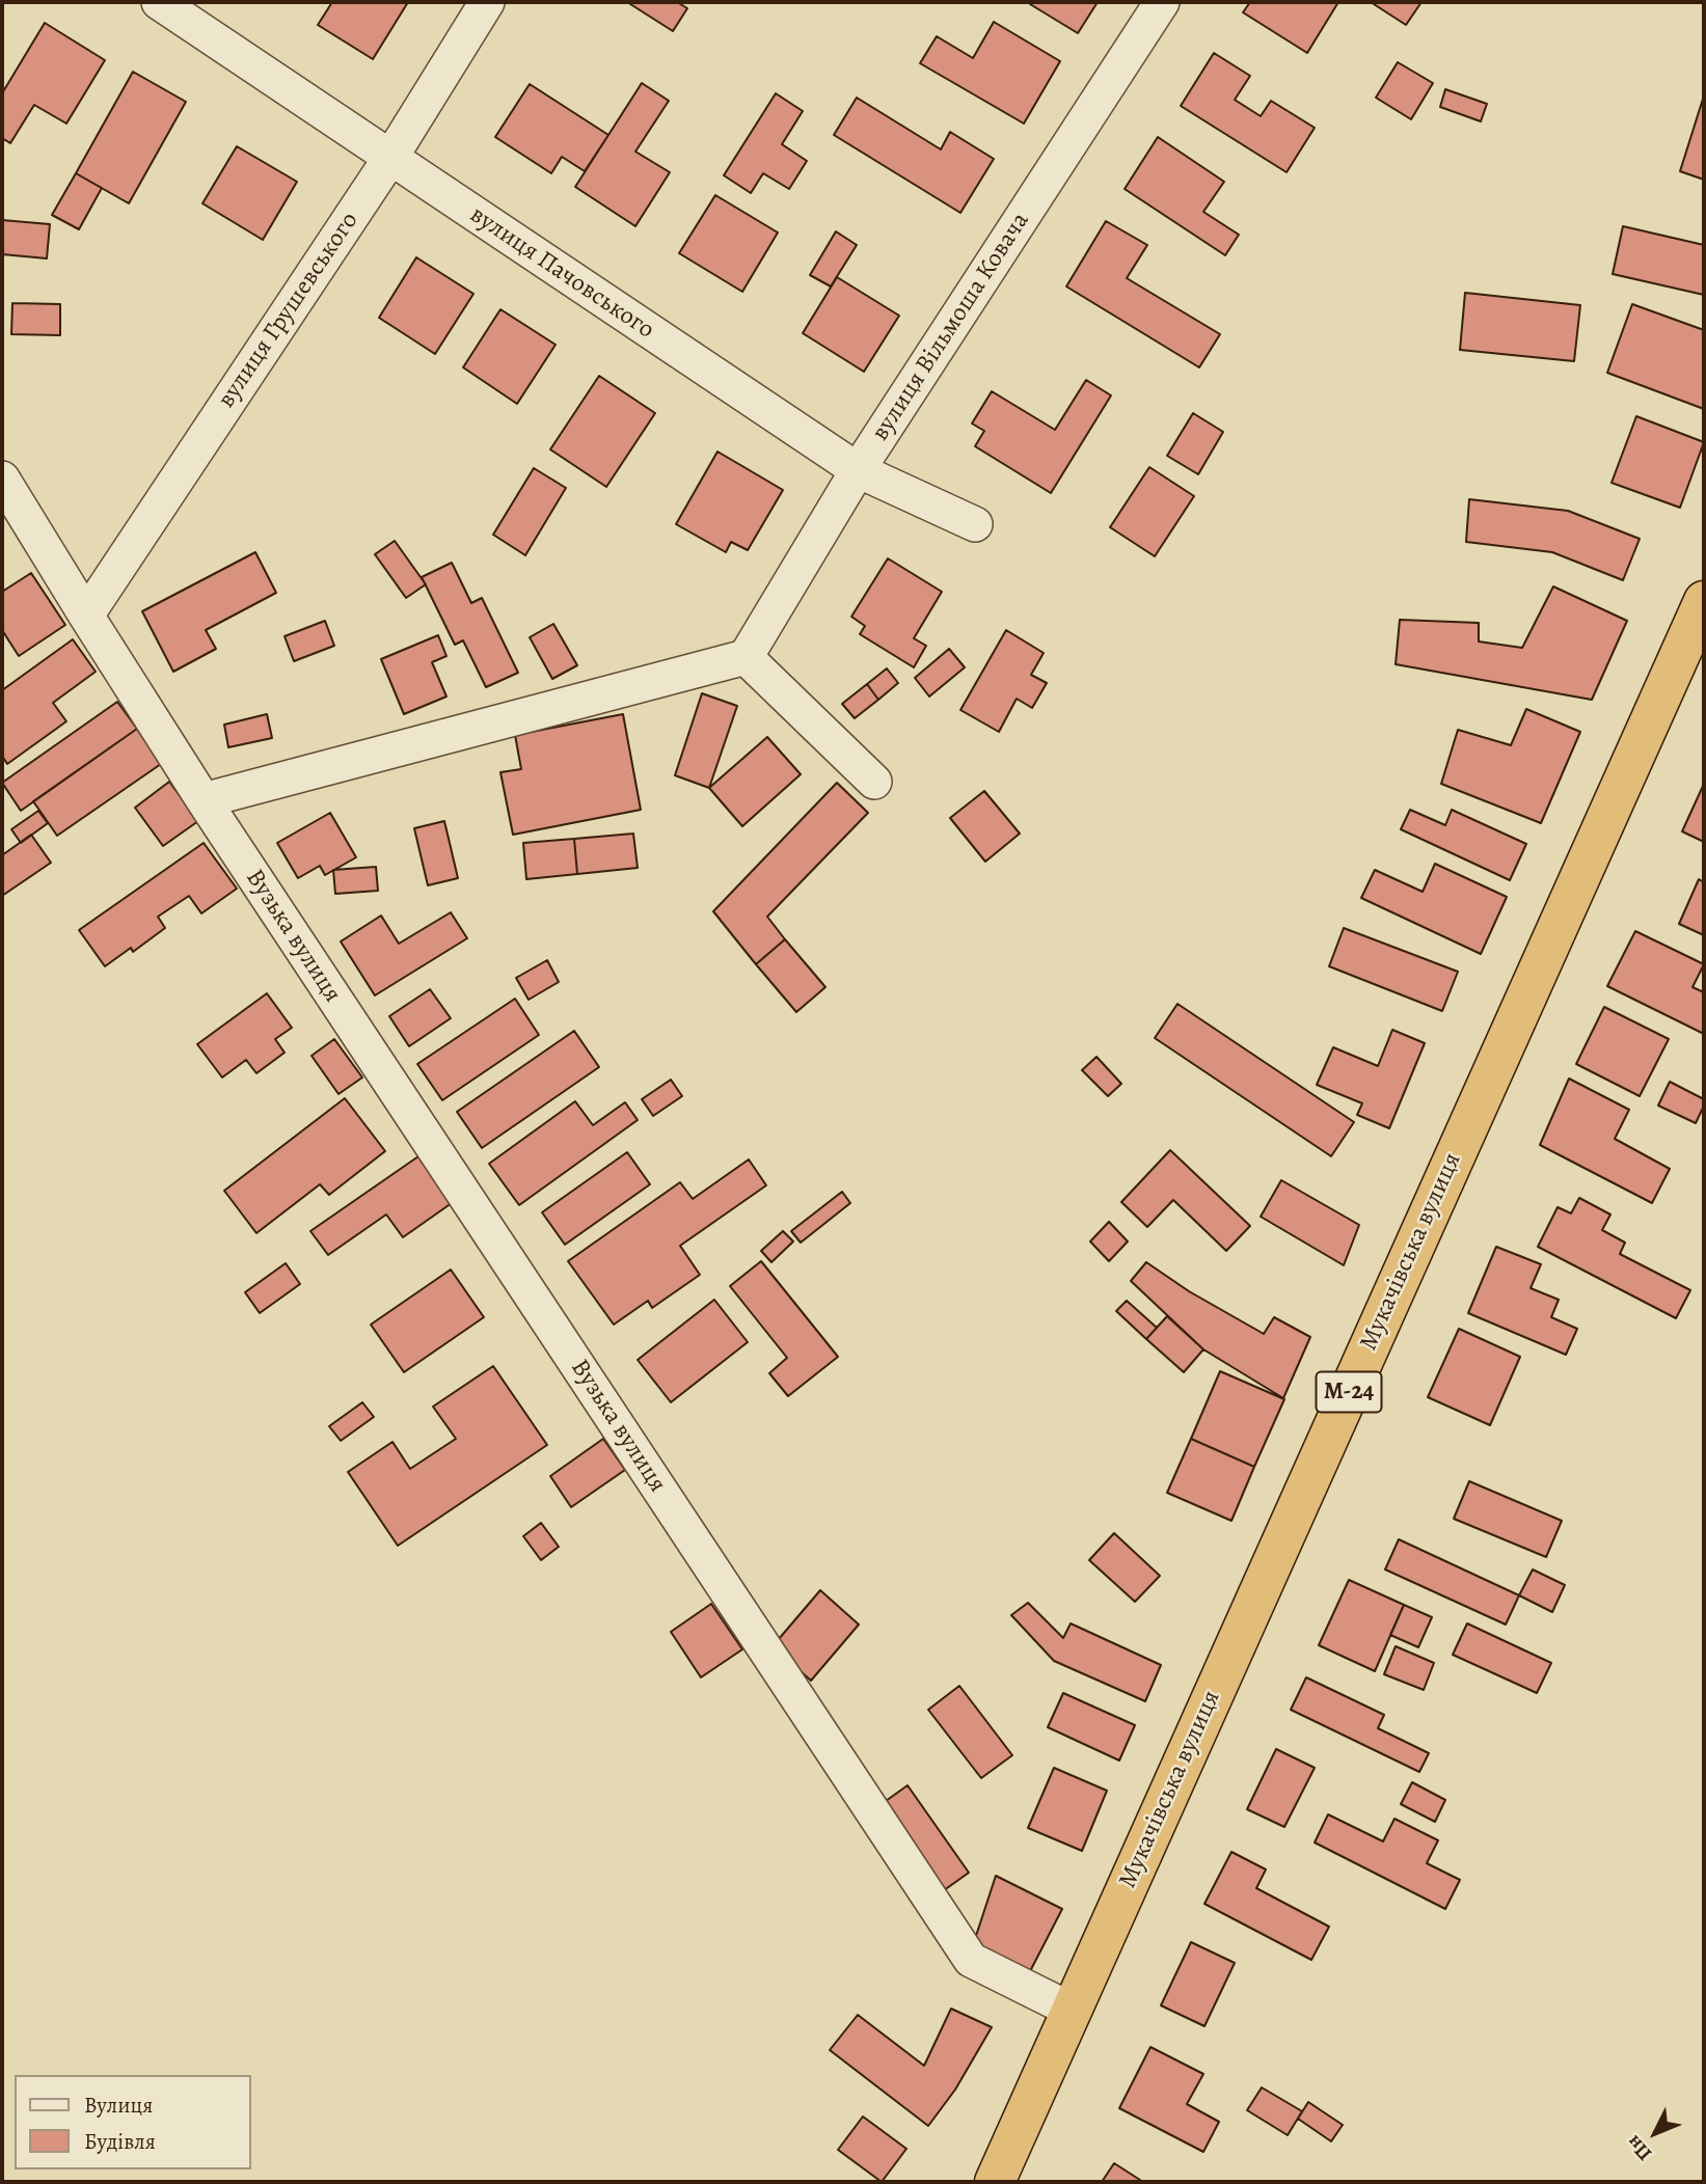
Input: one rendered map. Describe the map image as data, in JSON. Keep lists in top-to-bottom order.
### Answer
{
  "streets": {
    "highway": ["Мукачівська вулиця", "М-24"],
    "street": [
      "вулиця Пачовського",
      "вулиця Грушевського",
      "вулиця Вільмоша Ковача",
      "Вузька вулиця"
    ]
  },
  "crossings": [
    ["вулиця Пачовського", "вулиця Грушевського"],
    ["вулиця Пачовського", "вулиця Вільмоша Ковача"],
    ["вулиця Грушевського", "Вузька вулиця"],
    ["Вузька вулиця", "Мукачівська вулиця"]
  ],
  "legend": ["Вулиця", "Будівля"],
  "north": "bottom left"
}
